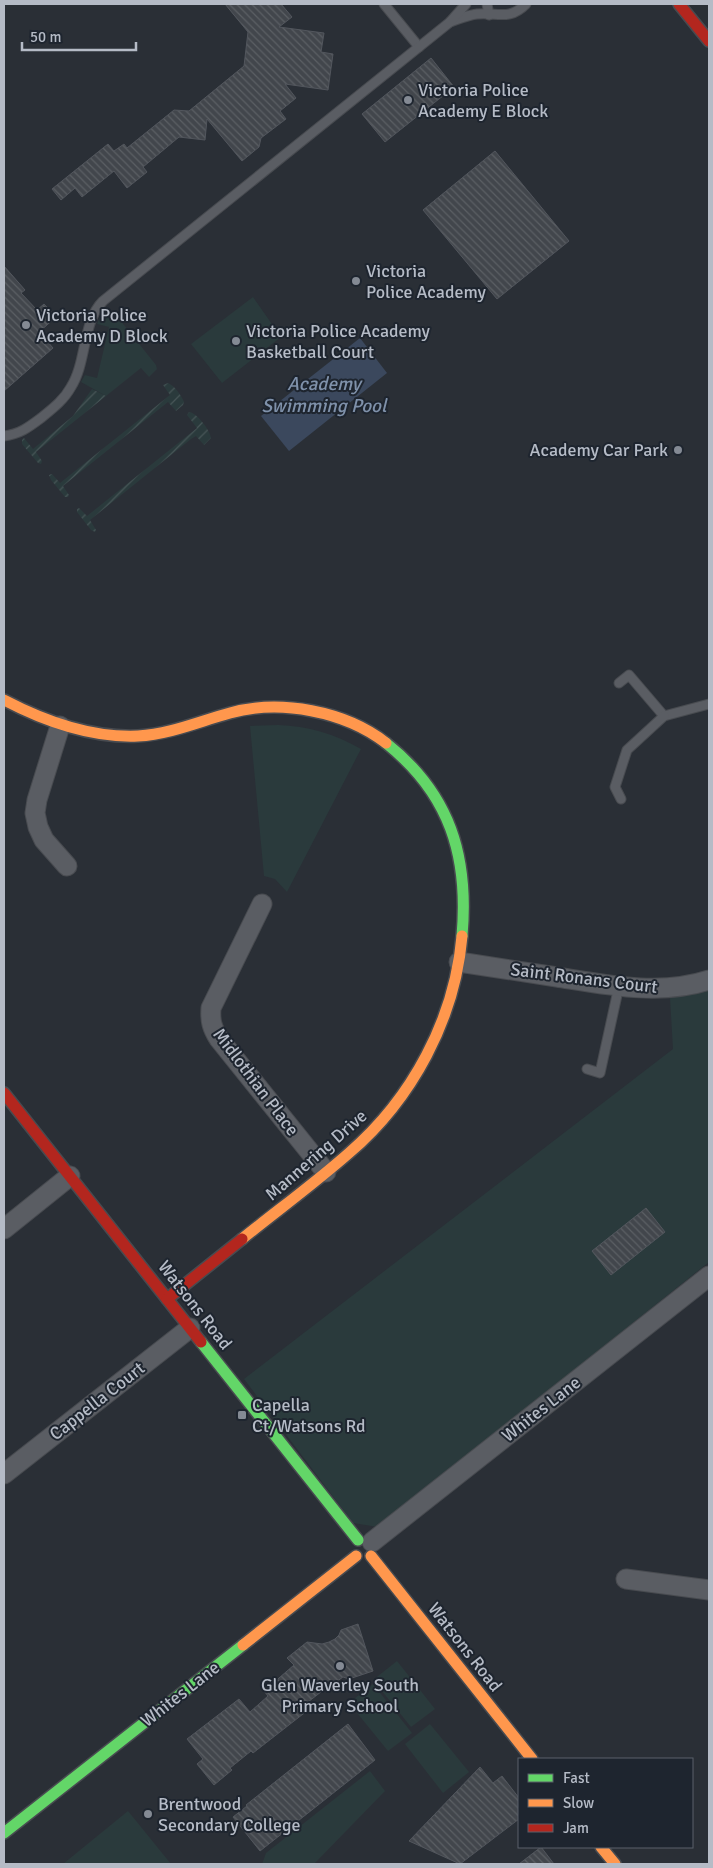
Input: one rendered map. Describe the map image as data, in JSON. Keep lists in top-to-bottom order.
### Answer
{
  "streets": {
    "street": [
      "Saint Ronans Court",
      "Midlothian Place",
      "Mannering Drive",
      "Watsons Road",
      "Cappella Court",
      "Whites Lane"
    ]
  },
  "crossings": [
    ["Saint Ronans Court", "Mannering Drive"],
    ["Midlothian Place", "Mannering Drive"],
    ["Mannering Drive", "Watsons Road"],
    ["Watsons Road", "Cappella Court"],
    ["Watsons Road", "Whites Lane"]
  ],
  "water": ["Academy Swimming Pool"],
  "places": {
    "other": [
      "Victoria Police Academy E Block",
      "Victoria Police Academy",
      "Victoria Police Academy D Block",
      "Victoria Police Academy Basketball Court",
      "Academy Car Park",
      "Glen Waverley South Primary School",
      "Brentwood Secondary College"
    ],
    "transit": ["Capella Ct/Watsons Rd"]
  },
  "legend": ["Fast", "Slow", "Jam"],
  "scale_bar": "50 m"
}
